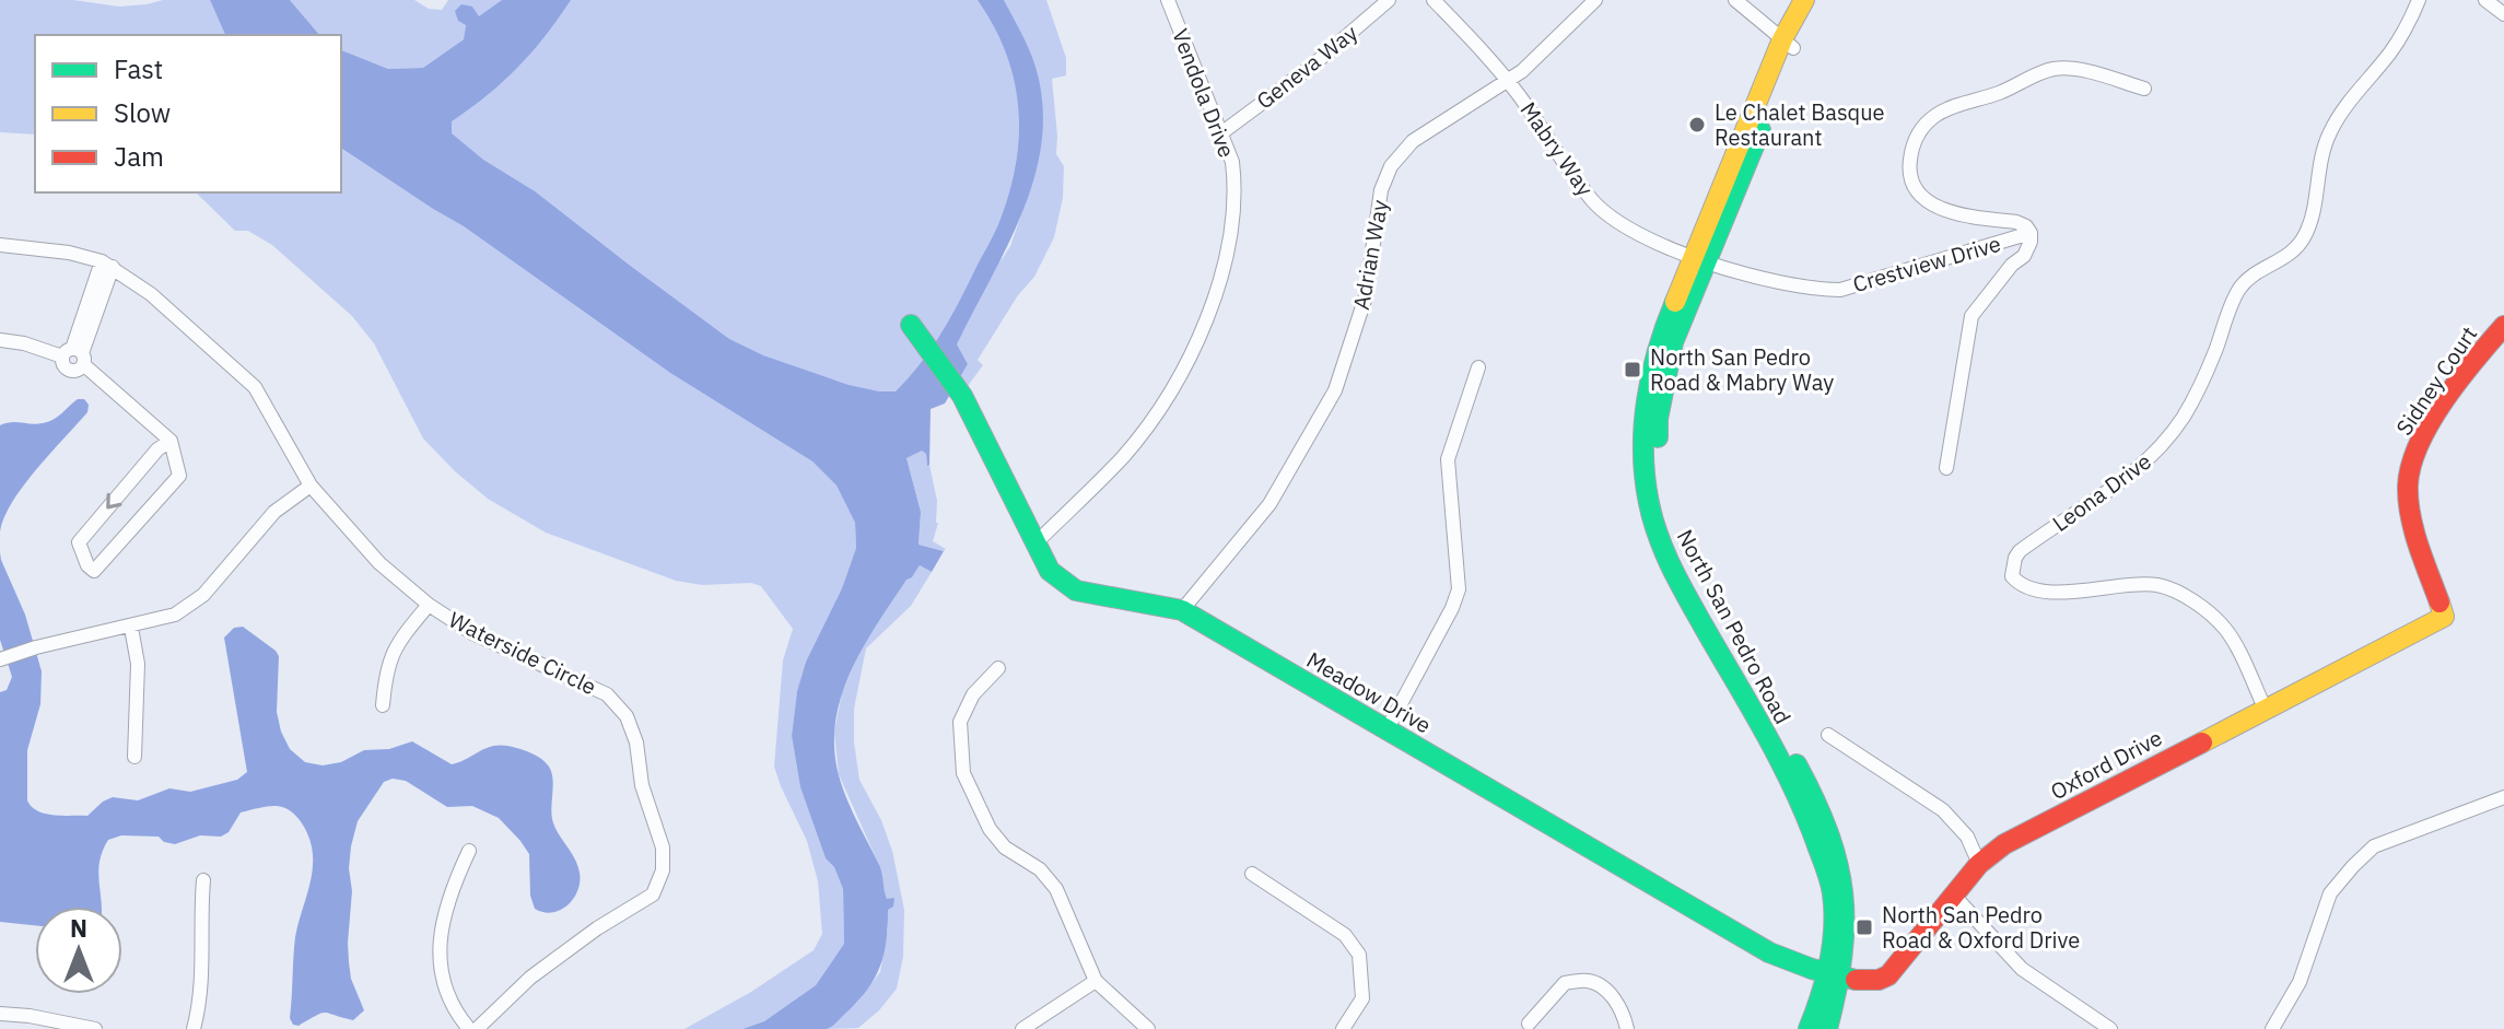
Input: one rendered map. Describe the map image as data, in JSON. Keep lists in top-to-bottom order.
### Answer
{
  "streets": {
    "street": [
      "Geneva Way",
      "Vendola Drive",
      "Mabry Way",
      "Adrian Way",
      "Crestview Drive",
      "Sidney Court",
      "Leona Drive",
      "North San Pedro Road",
      "Waterside Circle",
      "Meadow Drive",
      "Oxford Drive"
    ]
  },
  "crossings": [
    ["Geneva Way", "Vendola Drive"],
    ["Vendola Drive", "Meadow Drive"],
    ["Mabry Way", "Adrian Way"],
    ["Mabry Way", "Crestview Drive"],
    ["Mabry Way", "North San Pedro Road"],
    ["Adrian Way", "Meadow Drive"],
    ["Crestview Drive", "North San Pedro Road"],
    ["Sidney Court", "Oxford Drive"],
    ["Leona Drive", "Oxford Drive"],
    ["North San Pedro Road", "Meadow Drive"],
    ["North San Pedro Road", "Oxford Drive"],
    ["Meadow Drive", "Oxford Drive"]
  ],
  "places": {
    "other": ["Le Chalet Basque Restaurant"],
    "transit": ["North San Pedro Road & Mabry Way", "North San Pedro Road & Oxford Drive"]
  },
  "legend": ["Fast", "Slow", "Jam"],
  "north": "top"
}
